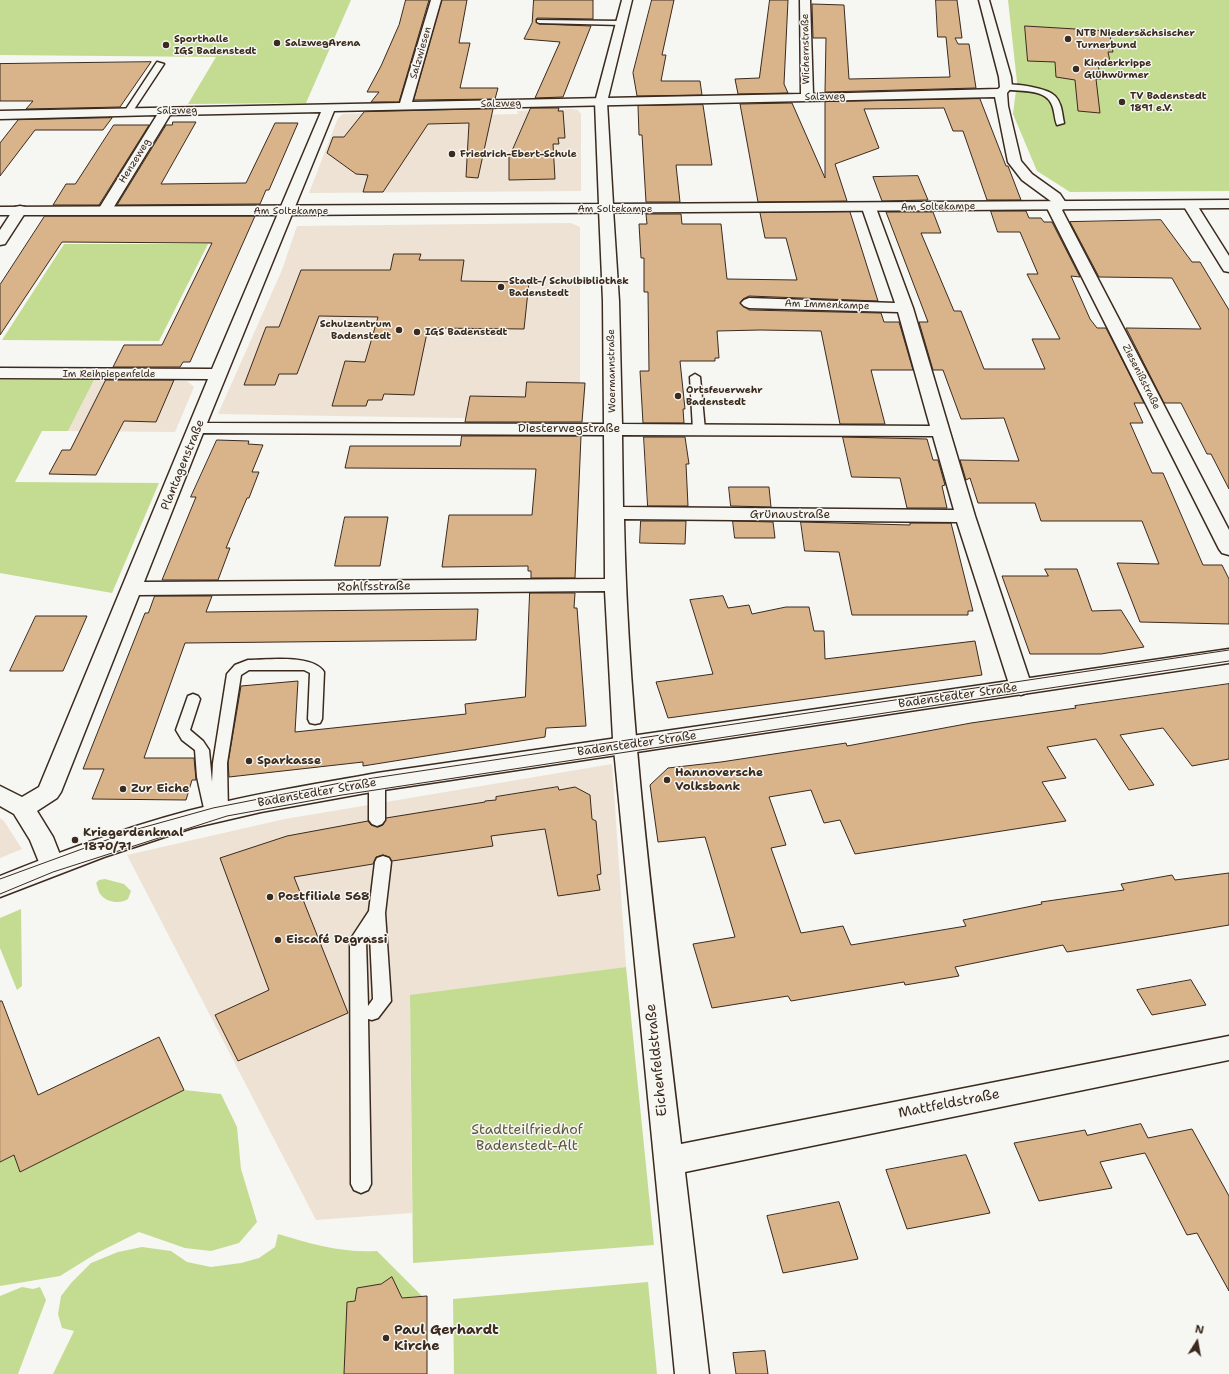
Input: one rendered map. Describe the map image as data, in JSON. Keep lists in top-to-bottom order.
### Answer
{
  "streets": {
    "street": [
      "Wichernstraße",
      "Salzwiesen",
      "Salzweg",
      "Henzeweg",
      "Am Soltekampe",
      "Am Immenkampe",
      "Woermannstraße",
      "Im Reihpiepenfelde",
      "Ziesenißstraße",
      "Diesterwegstraße",
      "Plantagenstraße",
      "Grünaustraße",
      "Rohlfsstraße",
      "Badenstedter Straße",
      "Eichenfeldstraße",
      "Mattfeldstraße"
    ]
  },
  "crossings": [
    ["Wichernstraße", "Salzweg"],
    ["Salzwiesen", "Salzweg"],
    ["Salzweg", "Henzeweg"],
    ["Salzweg", "Woermannstraße"],
    ["Salzweg", "Ziesenißstraße"],
    ["Salzweg", "Plantagenstraße"],
    ["Henzeweg", "Am Soltekampe"],
    ["Am Soltekampe", "Woermannstraße"],
    ["Am Soltekampe", "Ziesenißstraße"],
    ["Am Soltekampe", "Plantagenstraße"],
    ["Woermannstraße", "Diesterwegstraße"],
    ["Woermannstraße", "Grünaustraße"],
    ["Woermannstraße", "Rohlfsstraße"],
    ["Woermannstraße", "Badenstedter Straße"],
    ["Woermannstraße", "Eichenfeldstraße"],
    ["Im Reihpiepenfelde", "Plantagenstraße"],
    ["Diesterwegstraße", "Plantagenstraße"],
    ["Plantagenstraße", "Rohlfsstraße"],
    ["Badenstedter Straße", "Eichenfeldstraße"],
    ["Eichenfeldstraße", "Mattfeldstraße"]
  ],
  "parks": ["Stadtteilfriedhof Badenstedt-Alt"],
  "places": [
    "NTB Niedersächsischer Turnerbund",
    "SalzwegArena",
    "Sporthalle IGS Badenstedt",
    "Kinderkrippe Glühwürmer",
    "TV Badenstedt 1891 e.V.",
    "Friedrich-Ebert-Schule",
    "Stadt-/ Schulbibliothek Badenstedt",
    "Schulzentrum Badenstedt",
    "IGS Badenstedt",
    "Ortsfeuerwehr Badenstedt",
    "Sparkasse",
    "Hannoversche Volksbank",
    "Zur Eiche",
    "Kriegerdenkmal 1870/71",
    "Postfiliale 568",
    "Eiscafé Degrassi",
    "Paul Gerhardt Kirche"
  ],
  "north": "top"
}
